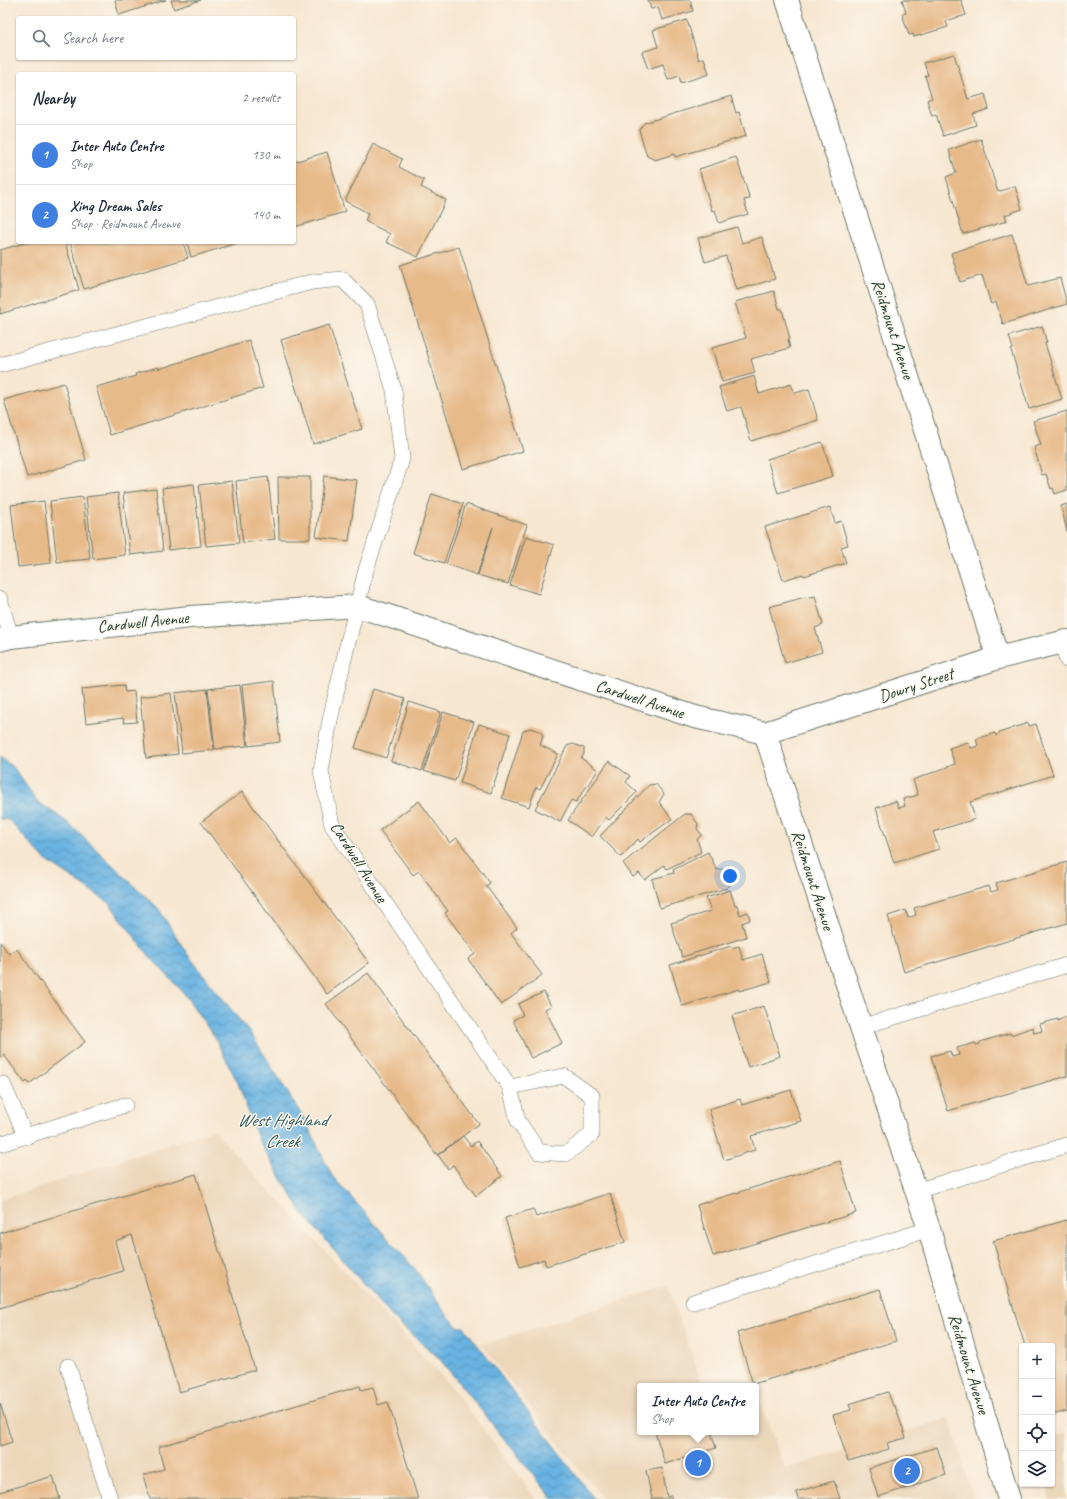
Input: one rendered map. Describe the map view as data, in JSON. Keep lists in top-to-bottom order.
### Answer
{
  "streets": {
    "street": ["Reidmount Avenue", "Cardwell Avenue", "Dowry Street"]
  },
  "crossings": [
    ["Reidmount Avenue", "Cardwell Avenue"],
    ["Reidmount Avenue", "Dowry Street"],
    ["Cardwell Avenue", "Dowry Street"]
  ],
  "water": ["West Highland Creek"],
  "page": {
    "search": "Search here",
    "heading": ["Nearby", "2 results"],
    "list": [
      {
        "mark": "1",
        "name": "Inter Auto Centre",
        "note": "Shop",
        "value": "130 m"
      },
      {
        "mark": "2",
        "name": "Xing Dream Sales",
        "note": "Shop · Reidmount Avenue",
        "value": "140 m"
      }
    ],
    "map_buttons": ["+", "−"],
    "popup": ["Inter Auto Centre", "Shop"],
    "pins": ["1", "2"]
  }
}
